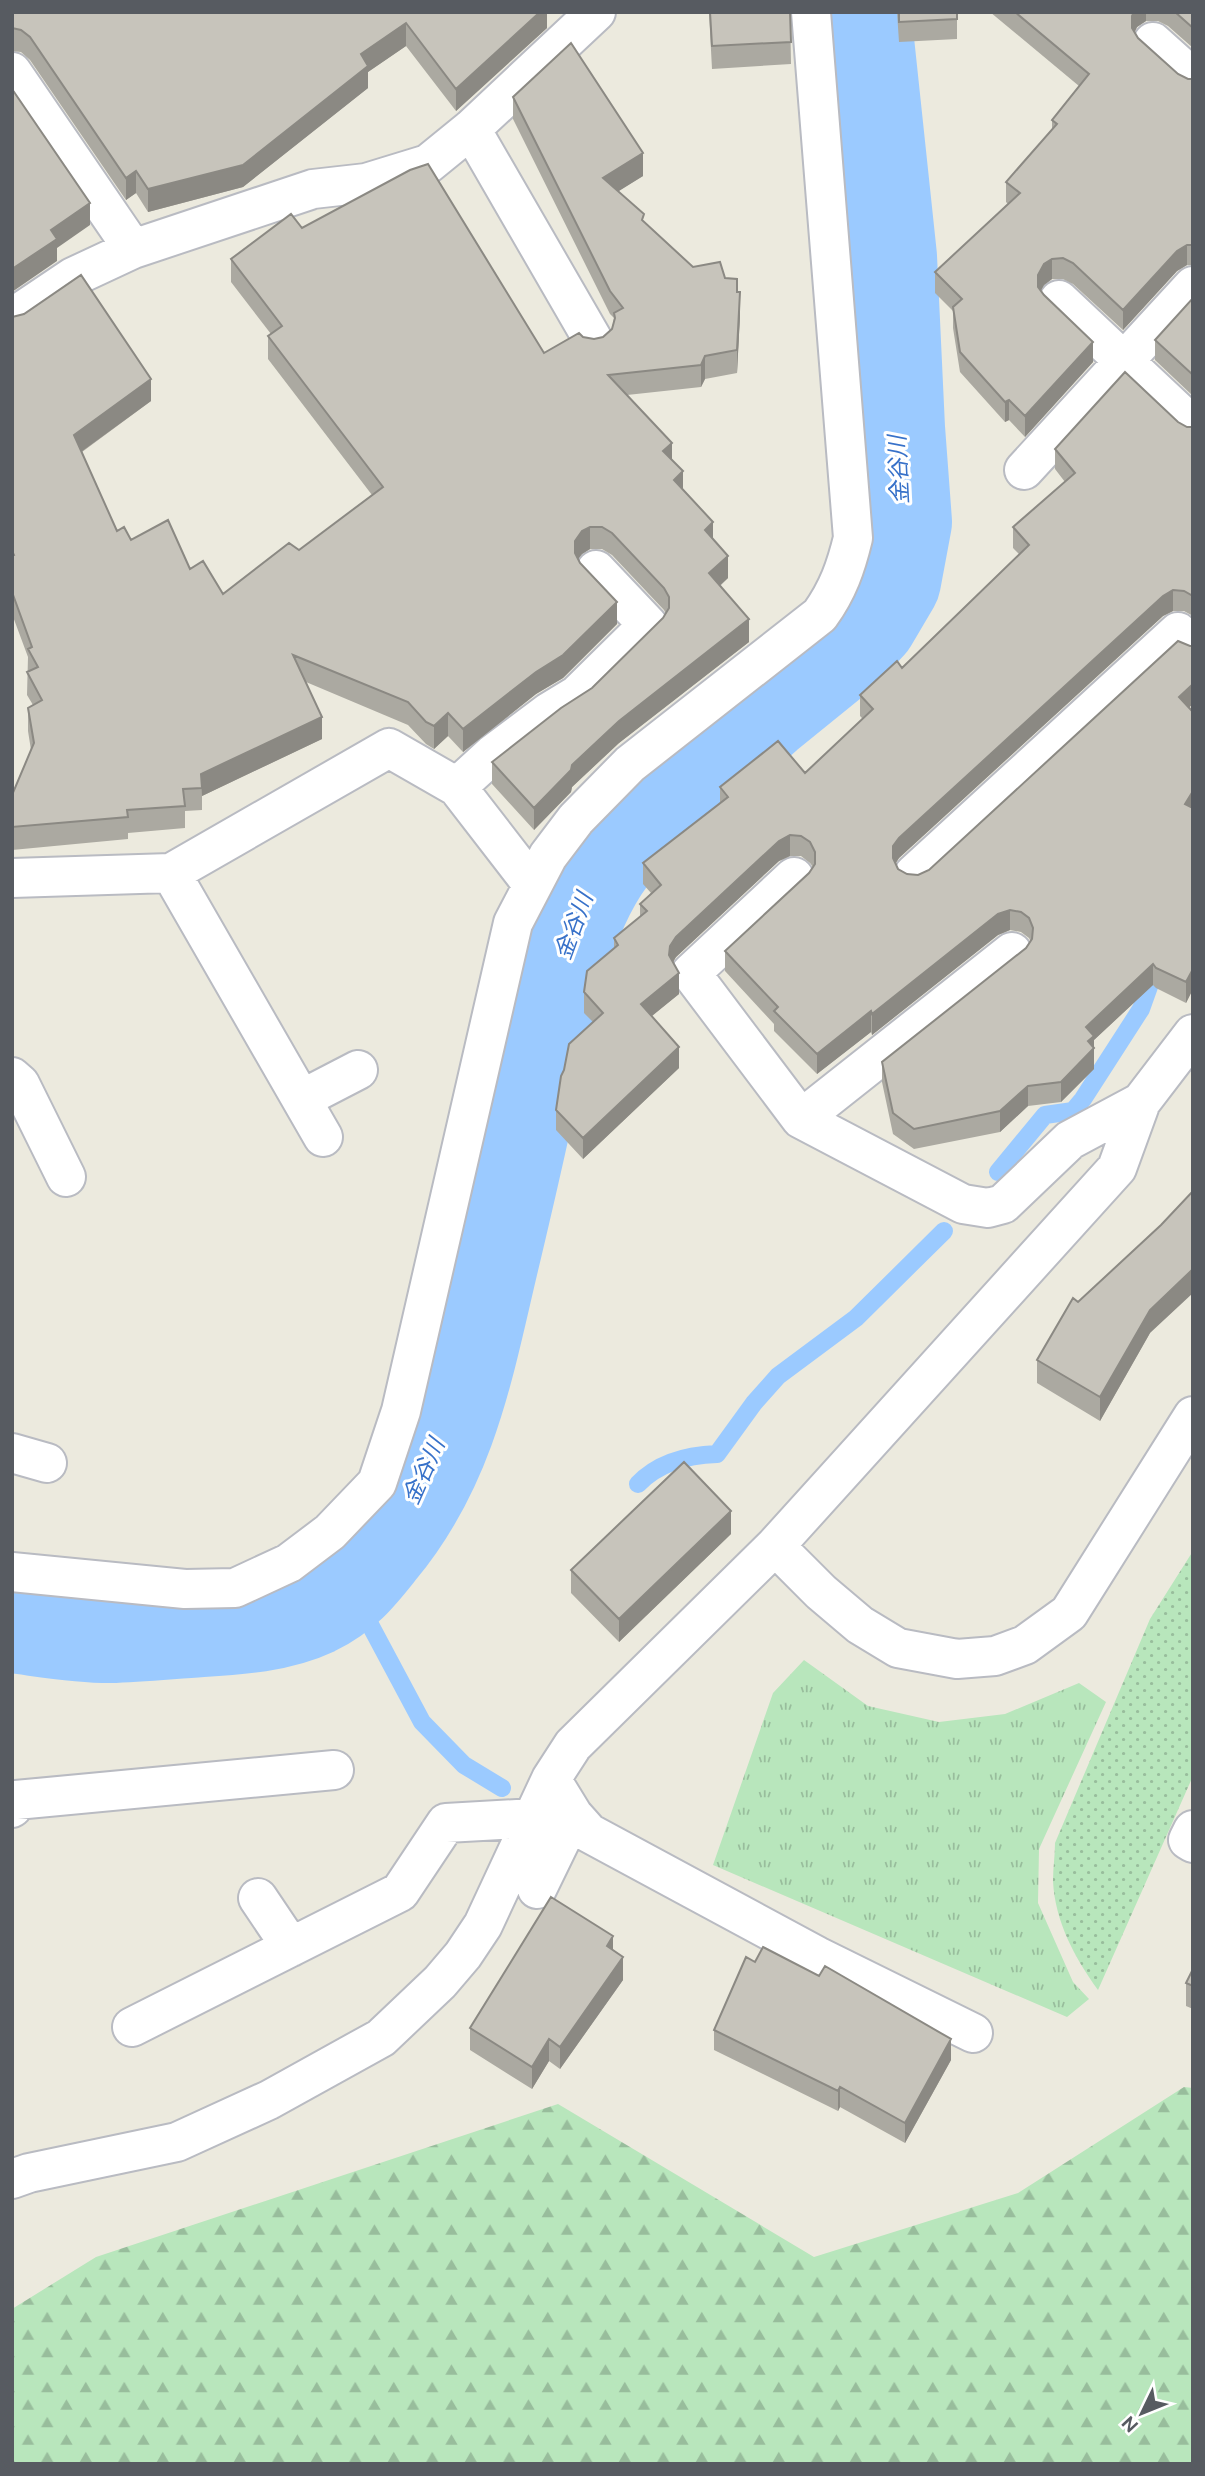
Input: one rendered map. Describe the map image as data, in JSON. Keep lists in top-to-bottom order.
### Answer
{
  "water": ["金谷川"],
  "north": "bottom left"
}
